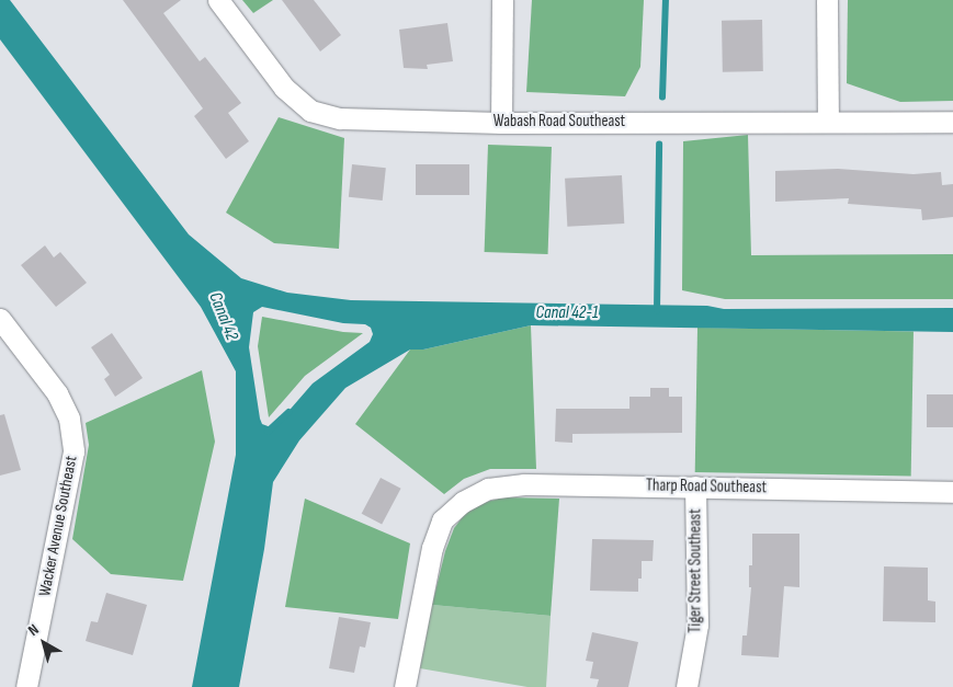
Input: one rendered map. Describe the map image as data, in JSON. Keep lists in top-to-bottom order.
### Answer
{
  "streets": {
    "street": [
      "Wabash Road Southeast",
      "Tharp Road Southeast",
      "Wacker Avenue Southeast",
      "Tiger Street Southeast"
    ]
  },
  "crossings": [
    ["Tharp Road Southeast", "Tiger Street Southeast"]
  ],
  "water": ["Canal 42-1", "Canal 42"],
  "north": "top left"
}
